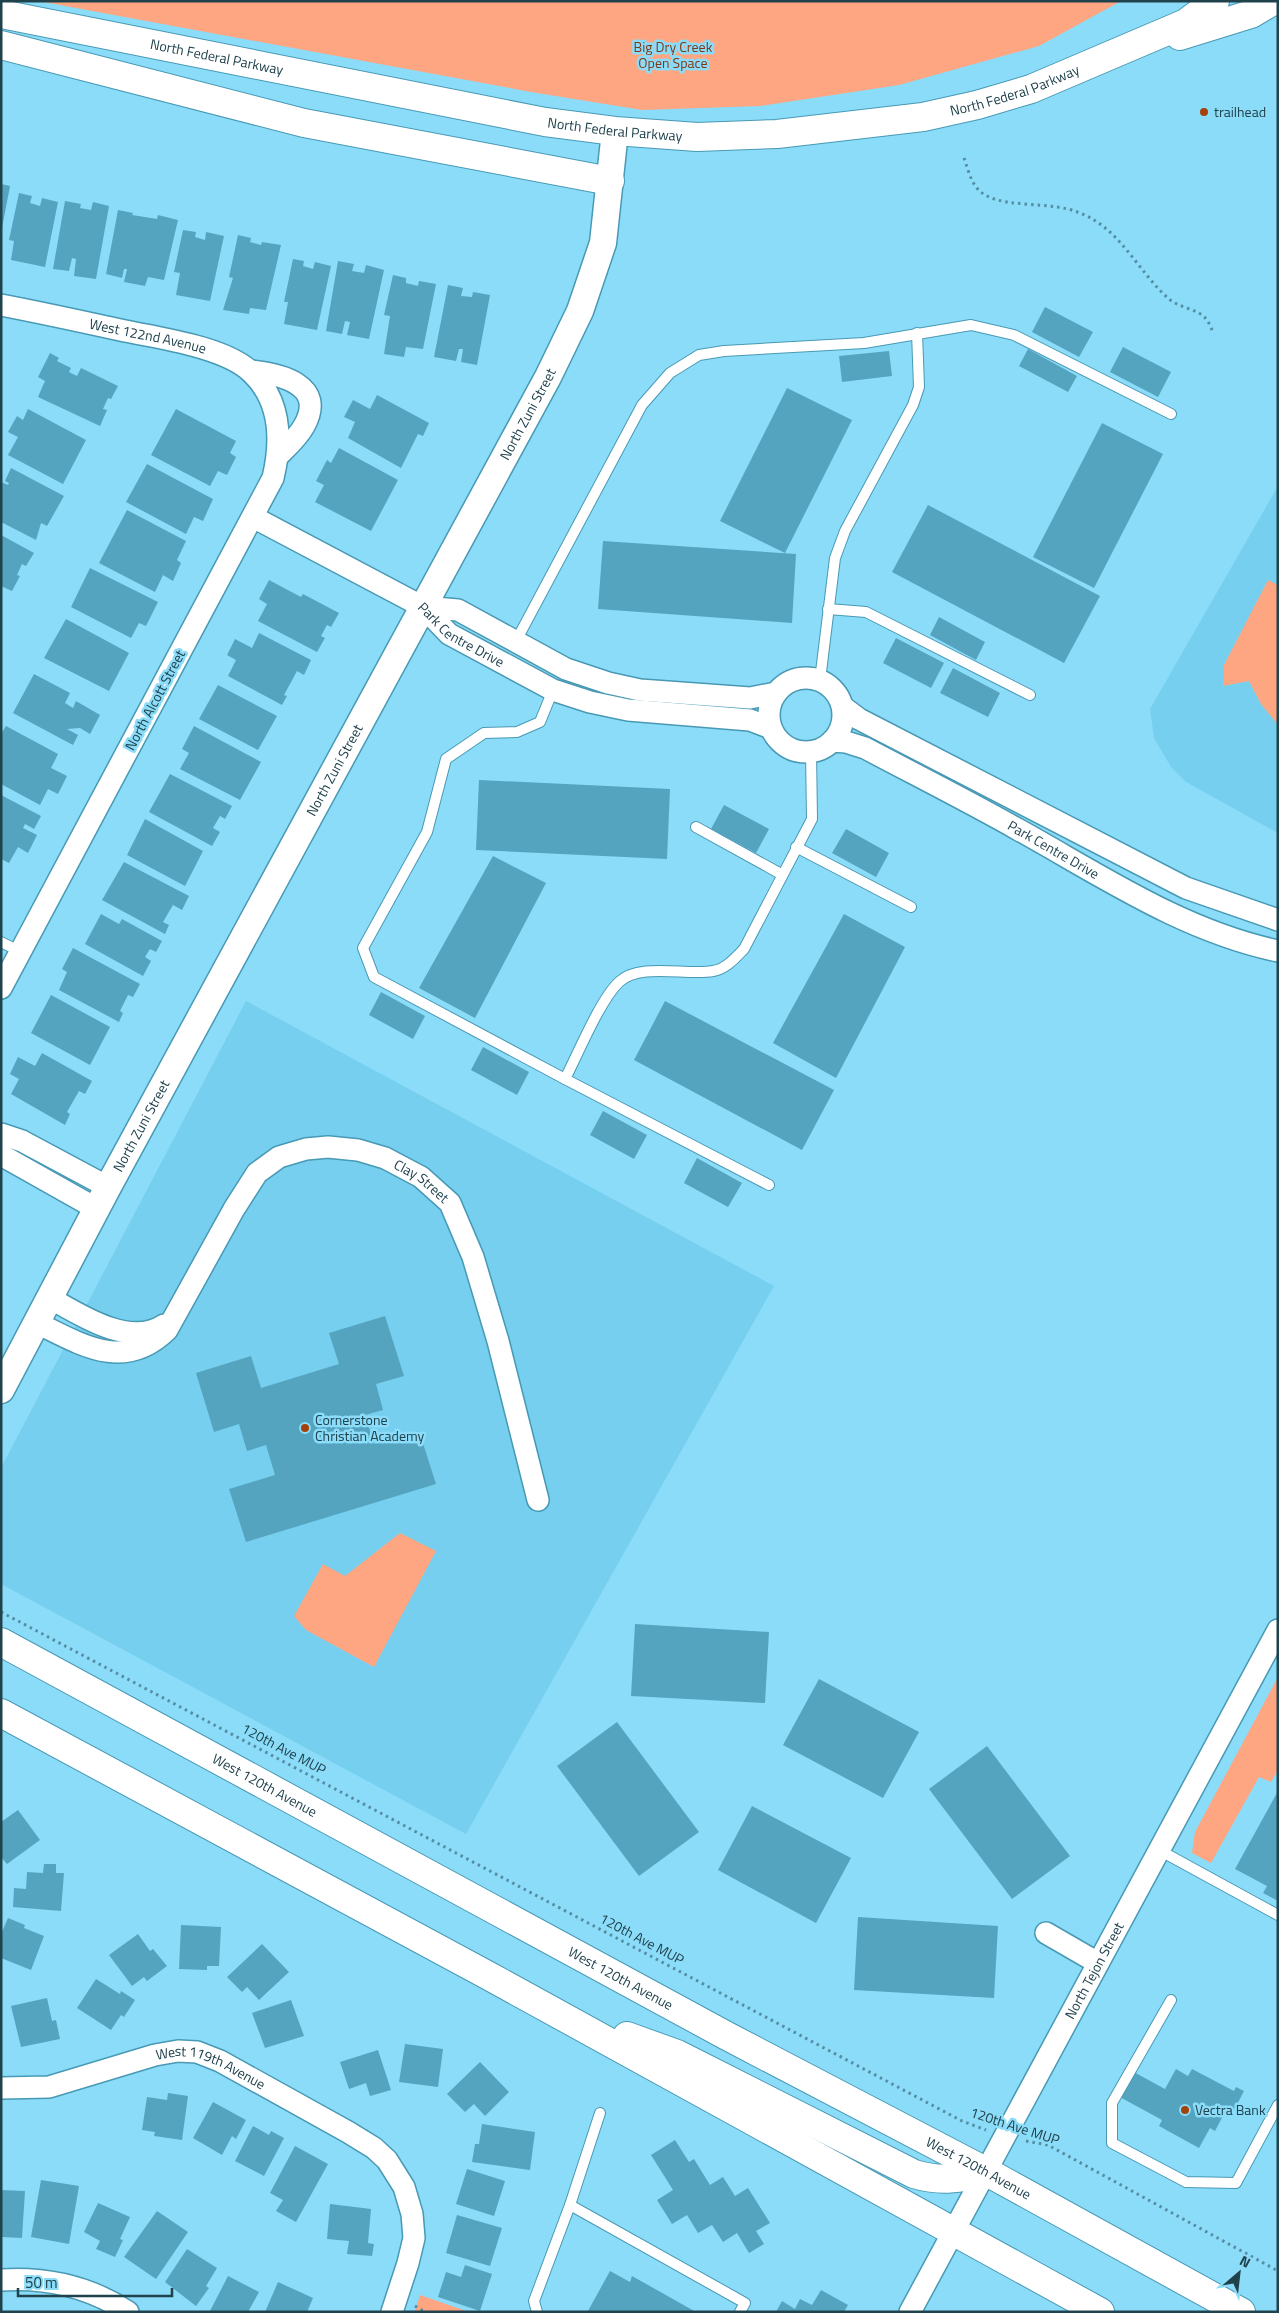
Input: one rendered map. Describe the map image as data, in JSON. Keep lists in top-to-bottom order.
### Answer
{
  "streets": {
    "main road": ["North Federal Parkway", "West 120th Avenue"],
    "street": [
      "West 122nd Avenue",
      "North Zuni Street",
      "Park Centre Drive",
      "North Alcott Street",
      "Clay Street",
      "North Tejon Street",
      "West 119th Avenue"
    ],
    "path": ["120th Ave MUP"]
  },
  "crossings": [
    ["North Federal Parkway", "North Zuni Street"],
    ["West 122nd Avenue", "North Alcott Street"],
    ["North Zuni Street", "Park Centre Drive"],
    ["North Zuni Street", "Clay Street"],
    ["120th Ave MUP", "North Tejon Street"],
    ["West 120th Avenue", "North Tejon Street"]
  ],
  "parks": ["Big Dry Creek Open Space"],
  "places": ["trailhead", "Cornerstone Christian Academy", "Vectra Bank"],
  "scale_bar": "50 m",
  "north": "top right"
}
